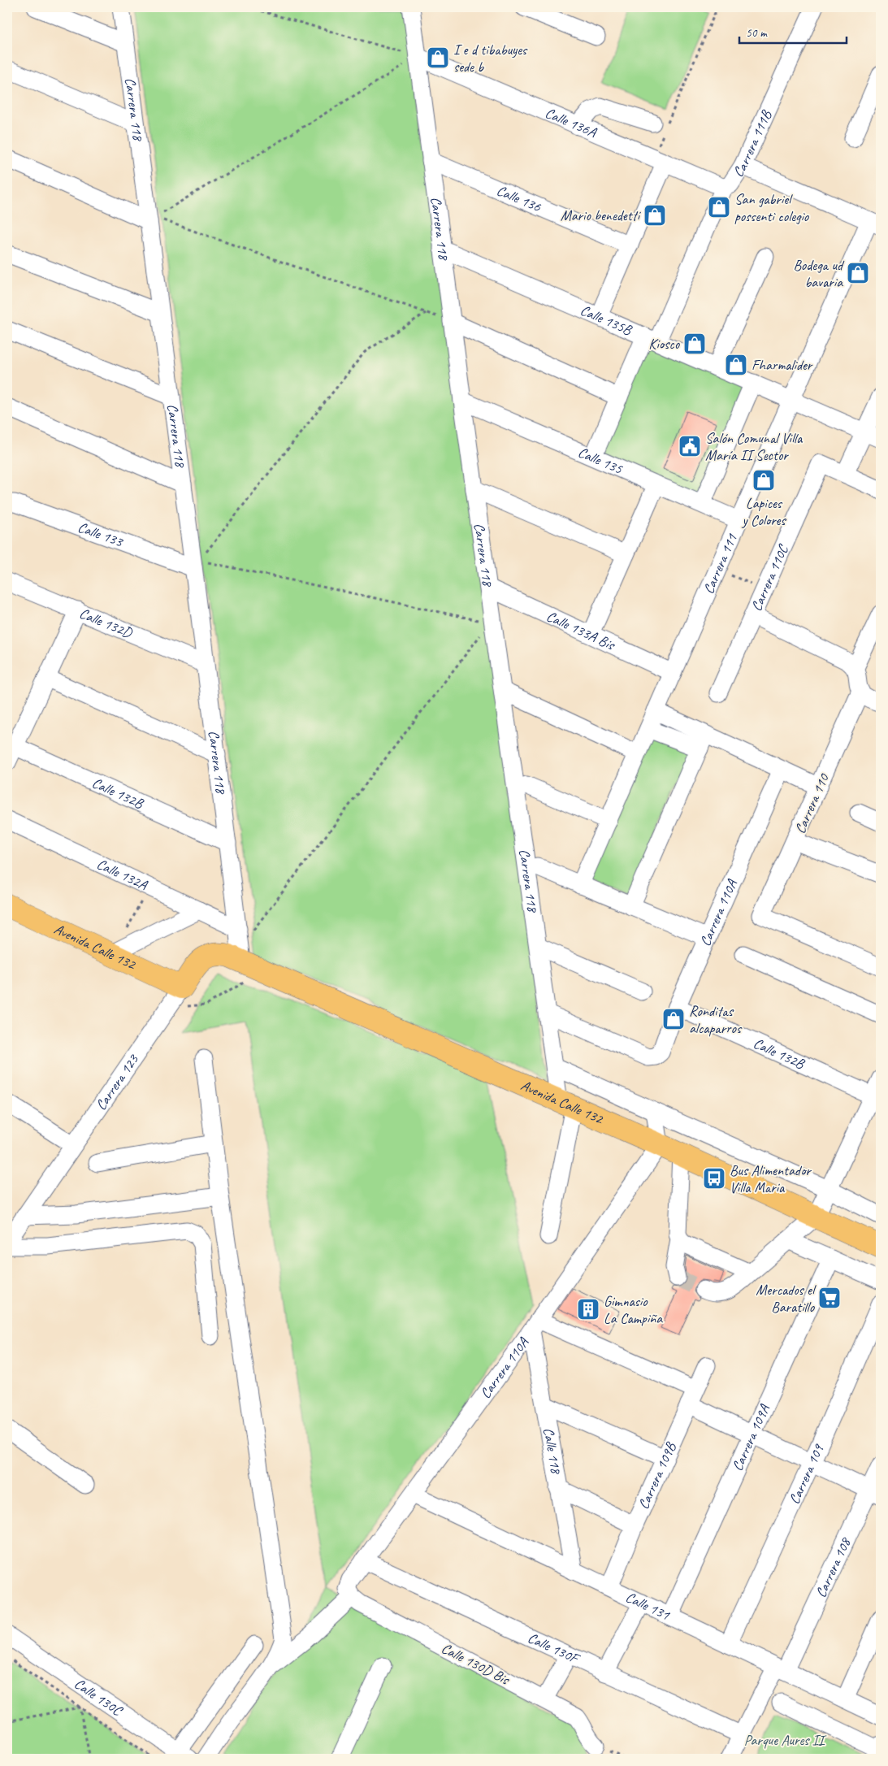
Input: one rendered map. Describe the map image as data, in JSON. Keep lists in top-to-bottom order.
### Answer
{
  "streets": {
    "main road": ["Avenida Calle 132", "Carrera 123"],
    "street": [
      "Carrera 118",
      "Calle 136A",
      "Carrera 111B",
      "Calle 136",
      "Calle 135B",
      "Calle 135",
      "Calle 133",
      "Carrera 111",
      "Carrera 110C",
      "Calle 132D",
      "Calle 133A Bis",
      "Calle 132B",
      "Carrera 110",
      "Calle 132A",
      "Carrera 110A",
      "Carrera 109A",
      "Calle 118",
      "Carrera 109",
      "Carrera 109B",
      "Carrera 108",
      "Calle 131",
      "Calle 130F",
      "Calle 130D Bis",
      "Calle 130C"
    ]
  },
  "crossings": [
    ["Carrera 118", "Calle 136A"],
    ["Carrera 118", "Calle 136"],
    ["Carrera 118", "Calle 135B"],
    ["Carrera 118", "Calle 135"],
    ["Carrera 118", "Calle 133"],
    ["Carrera 118", "Calle 132D"],
    ["Carrera 118", "Calle 133A Bis"],
    ["Carrera 118", "Calle 132B"],
    ["Carrera 118", "Calle 132A"],
    ["Carrera 118", "Carrera 110A"],
    ["Carrera 118", "Avenida Calle 132"],
    ["Carrera 118", "Carrera 123"],
    ["Calle 136A", "Carrera 111B"],
    ["Carrera 111B", "Calle 135B"],
    ["Carrera 111B", "Calle 135"],
    ["Calle 135B", "Carrera 111"],
    ["Calle 135", "Carrera 111"],
    ["Carrera 111", "Calle 133A Bis"],
    ["Calle 132B", "Carrera 110A"],
    ["Carrera 110A", "Avenida Calle 132"],
    ["Carrera 110A", "Calle 118"],
    ["Carrera 110A", "Calle 131"],
    ["Carrera 110A", "Calle 130F"],
    ["Carrera 110A", "Calle 130D Bis"],
    ["Avenida Calle 132", "Carrera 123"],
    ["Carrera 109A", "Calle 131"],
    ["Calle 118", "Calle 131"],
    ["Carrera 109", "Calle 131"],
    ["Carrera 109B", "Calle 131"],
    ["Carrera 108", "Calle 131"],
    ["Carrera 108", "Calle 130F"]
  ],
  "parks": ["Parque Aures II"],
  "places": {
    "shop": [
      "I e d tibabuyes sede b",
      "San gabriel possenti colegio",
      "Mario benedetti",
      "Bodega ud bavaria",
      "Kiosco",
      "Fharmalider",
      "Lapices y Colores",
      "Ronditas alcaparros"
    ],
    "public building": ["Salón Comunal Villa María II Sector"],
    "bus stop": ["Bus Alimentador Villa Maria"],
    "supermarket": ["Mercados el Baratillo"],
    "building": ["Gimnasio La Campiña"]
  },
  "scale_bar": "50 m"
}
